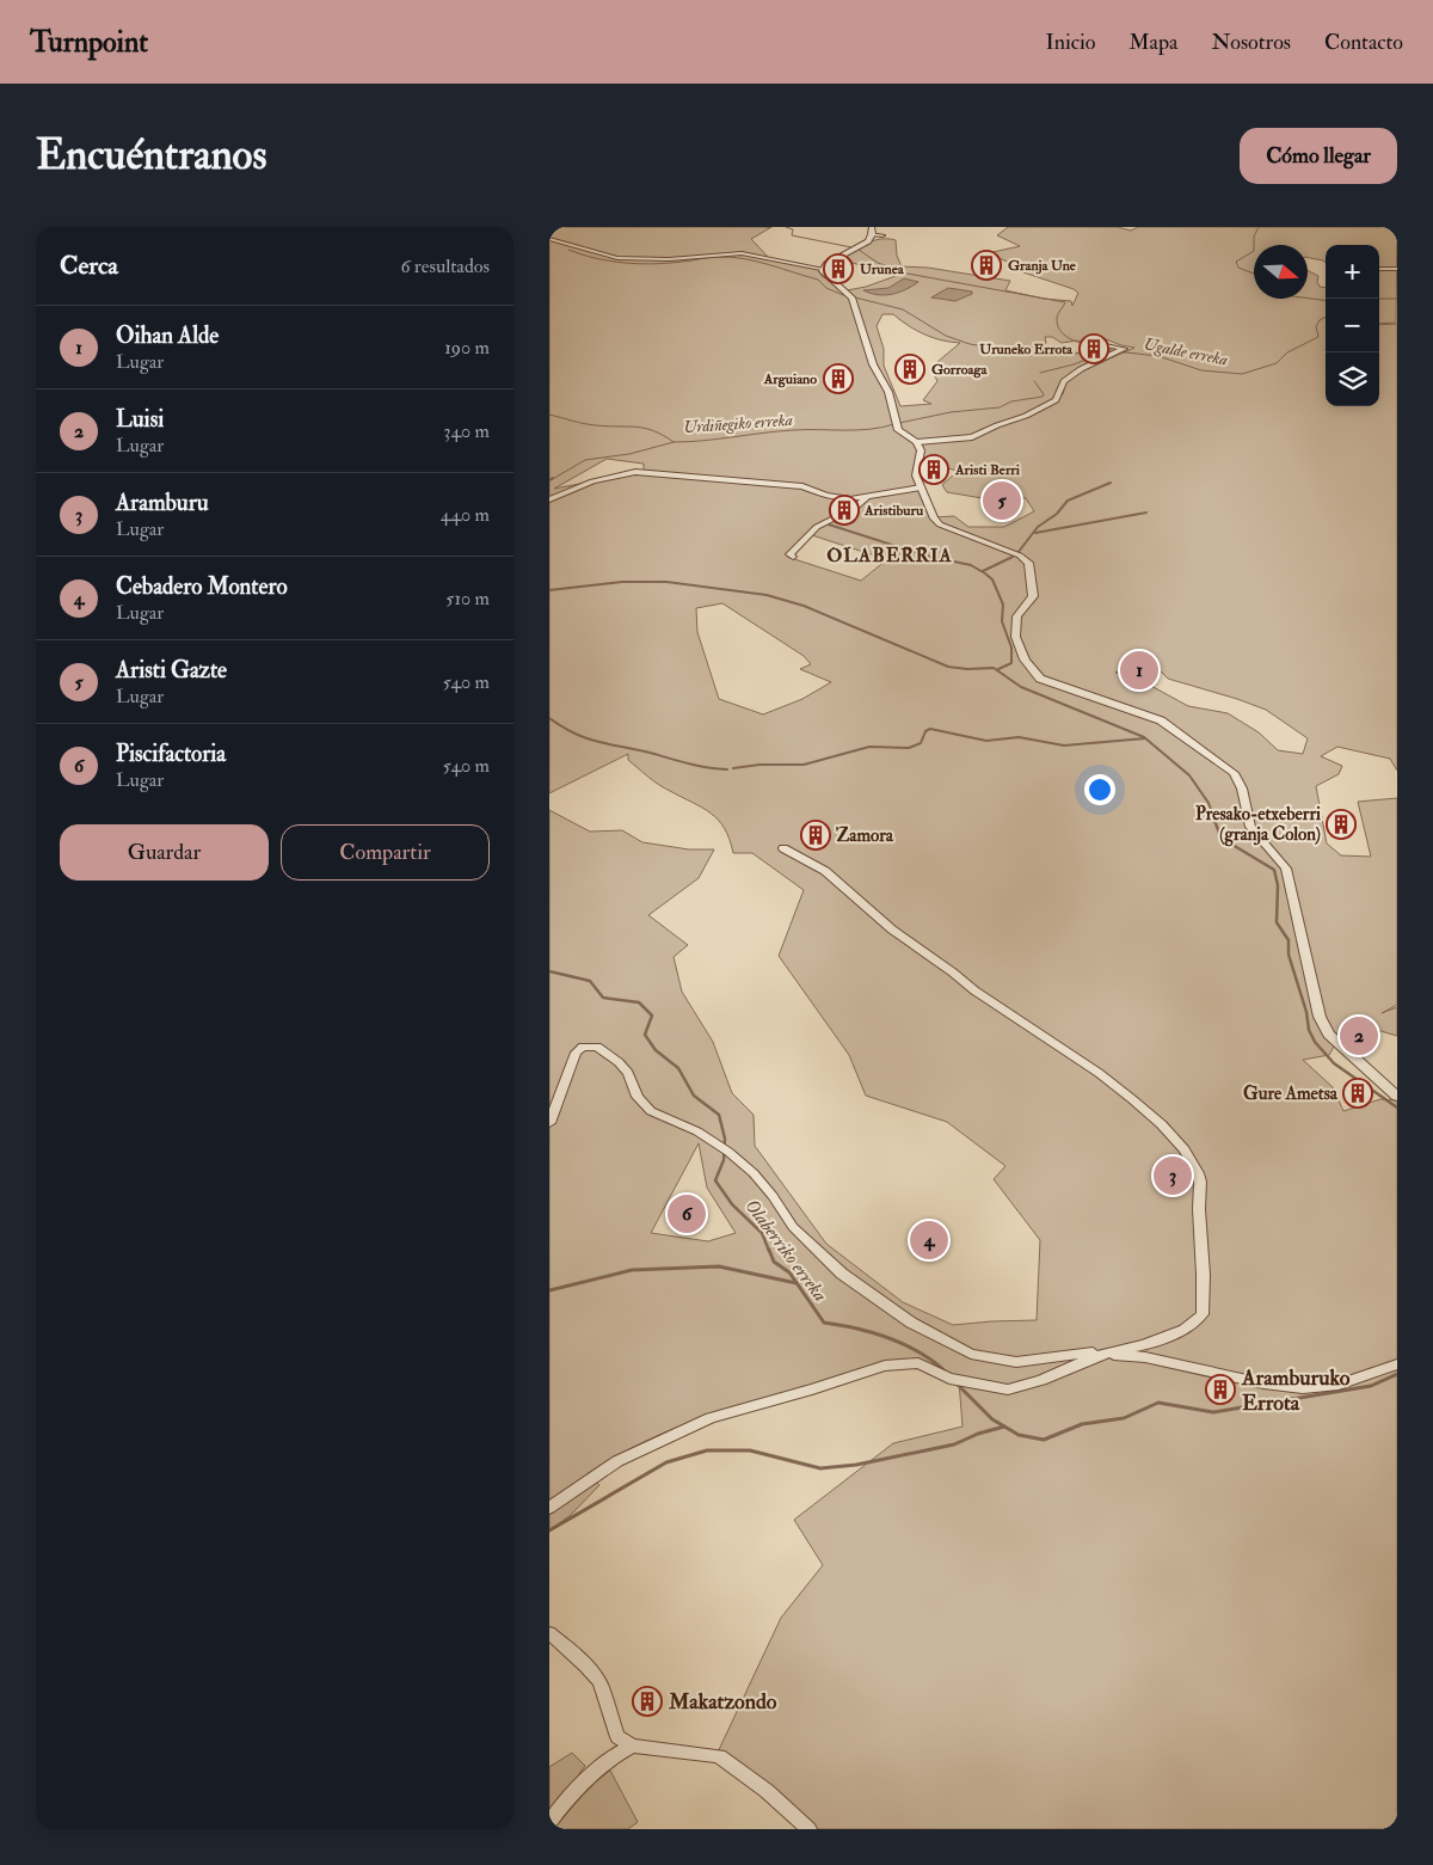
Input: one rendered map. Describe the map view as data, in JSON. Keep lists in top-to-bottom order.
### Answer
{
  "districts": ["OLABERRIA"],
  "water": ["Ugalde erreka", "Urdiñegiko erreka", "Olaberriko erreka"],
  "places": {
    "building": [
      "Granja Une",
      "Urunea",
      "Uruneko Errota",
      "Gorroaga",
      "Arguiano",
      "Aristi Berri",
      "Aristiburu",
      "Presako-etxeberri (granja Colon)",
      "Zamora",
      "Gure Ametsa",
      "Aramburuko Errota",
      "Makatzondo"
    ]
  },
  "north": "right",
  "page": {
    "header": "Turnpoint",
    "nav": [
      "Inicio",
      "Mapa",
      "Nosotros",
      "Contacto"
    ],
    "buttons": [
      "Cómo llegar",
      ["Guardar", "Compartir"]
    ],
    "title": "Encuéntranos",
    "heading": ["Cerca", "6 resultados"],
    "map_buttons": ["+", "−"],
    "list": [
      {
        "mark": "1",
        "name": "Oihan Alde",
        "note": "Lugar",
        "value": "190 m"
      },
      {
        "mark": "2",
        "name": "Luisi",
        "note": "Lugar",
        "value": "340 m"
      },
      {
        "mark": "3",
        "name": "Aramburu",
        "note": "Lugar",
        "value": "440 m"
      },
      {
        "mark": "4",
        "name": "Cebadero Montero",
        "note": "Lugar",
        "value": "510 m"
      },
      {
        "mark": "5",
        "name": "Aristi Gazte",
        "note": "Lugar",
        "value": "540 m"
      },
      {
        "mark": "6",
        "name": "Piscifactoria",
        "note": "Lugar",
        "value": "540 m"
      }
    ],
    "pins": [
      "5",
      "1",
      "2",
      "3",
      "6",
      "4"
    ]
  }
}
